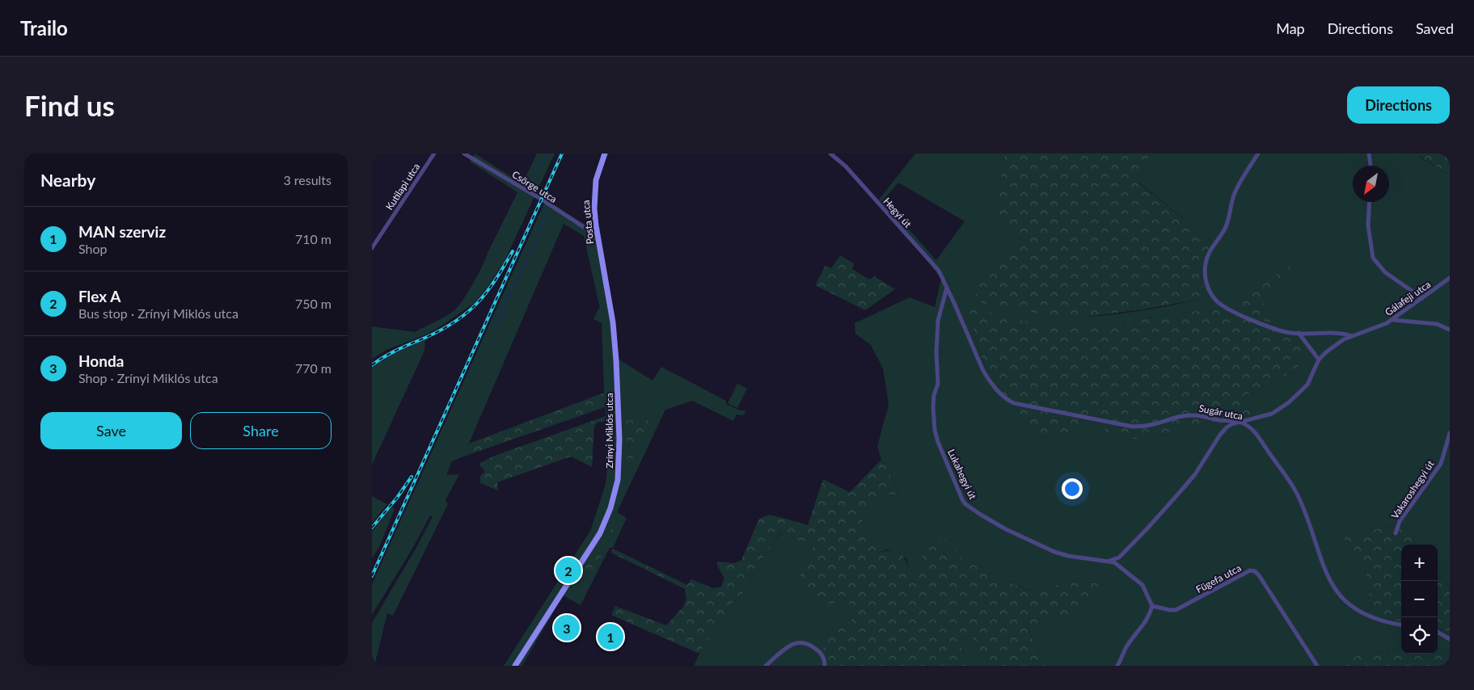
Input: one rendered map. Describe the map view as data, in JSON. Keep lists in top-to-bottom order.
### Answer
{
  "streets": {
    "main road": ["Posta utca", "Zrínyi Miklós utca"],
    "street": [
      "Kutilapi utca",
      "Csörge utca",
      "Hegyi út",
      "Gálafeji utca",
      "Sugár utca",
      "Lukahegyi út",
      "Vakaroshegyi út",
      "Fügefa utca"
    ]
  },
  "crossings": [
    ["Csörge utca", "Posta utca"],
    ["Hegyi út", "Sugár utca"],
    ["Hegyi út", "Lukahegyi út"],
    ["Posta utca", "Zrínyi Miklós utca"],
    ["Gálafeji utca", "Sugár utca"],
    ["Sugár utca", "Lukahegyi út"],
    ["Lukahegyi út", "Fügefa utca"]
  ],
  "north": "bottom left",
  "page": {
    "header": "Trailo",
    "nav": ["Map", "Directions", "Saved"],
    "buttons": [
      "Directions",
      ["Save", "Share"]
    ],
    "title": "Find us",
    "heading": ["Nearby", "3 results"],
    "list": [
      {
        "mark": "1",
        "name": "MAN szerviz",
        "note": "Shop",
        "value": "710 m"
      },
      {
        "mark": "2",
        "name": "Flex A",
        "note": "Bus stop · Zrínyi Miklós utca",
        "value": "750 m"
      },
      {
        "mark": "3",
        "name": "Honda",
        "note": "Shop · Zrínyi Miklós utca",
        "value": "770 m"
      }
    ],
    "map_buttons": ["+", "−"],
    "pins": ["2", "3", "1"]
  }
}
